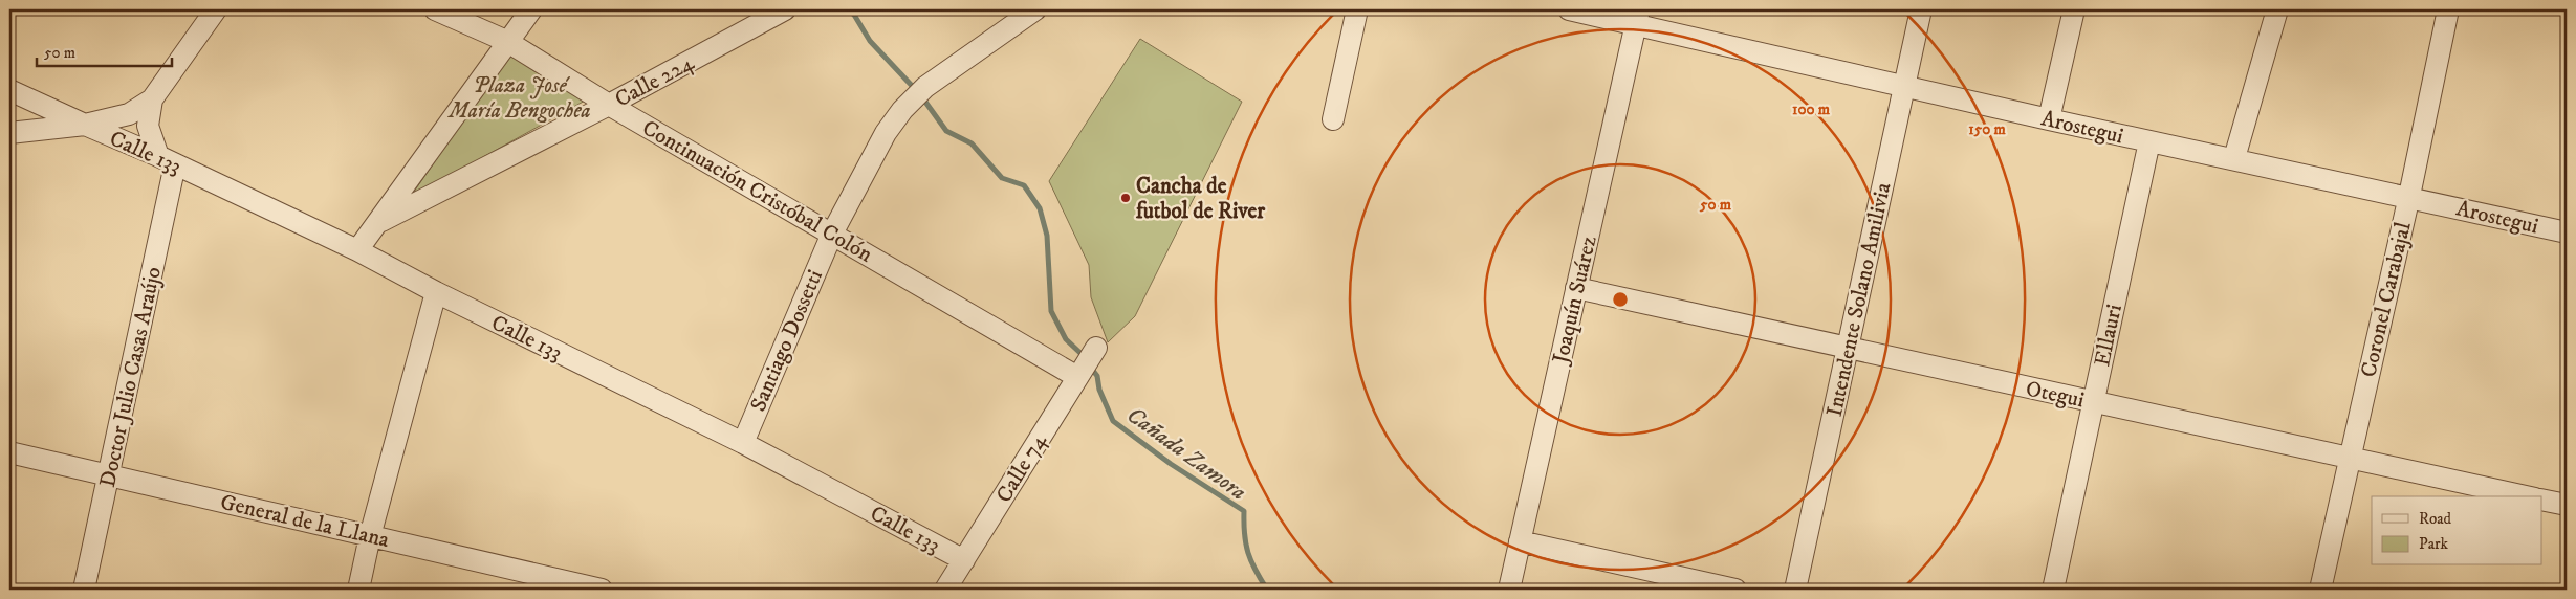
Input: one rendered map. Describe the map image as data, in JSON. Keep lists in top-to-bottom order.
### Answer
{
  "streets": {
    "street": [
      "Calle 224",
      "Arostegui",
      "Calle 133",
      "Continuación Cristóbal Colón",
      "Joaquín Suárez",
      "Intendente Solano Amilivia",
      "Coronel Carabajal",
      "Ellauri",
      "Santiago Dossetti",
      "Doctor Julio Casas Araújo",
      "Otegui",
      "Calle 74",
      "General de la Llana"
    ]
  },
  "crossings": [
    ["Calle 224", "Continuación Cristóbal Colón"],
    ["Arostegui", "Joaquín Suárez"],
    ["Arostegui", "Intendente Solano Amilivia"],
    ["Arostegui", "Coronel Carabajal"],
    ["Arostegui", "Ellauri"],
    ["Calle 133", "Santiago Dossetti"],
    ["Calle 133", "Doctor Julio Casas Araújo"],
    ["Calle 133", "Calle 74"],
    ["Continuación Cristóbal Colón", "Santiago Dossetti"],
    ["Continuación Cristóbal Colón", "Calle 74"],
    ["Joaquín Suárez", "Otegui"],
    ["Intendente Solano Amilivia", "Otegui"],
    ["Coronel Carabajal", "Otegui"],
    ["Ellauri", "Otegui"],
    ["Doctor Julio Casas Araújo", "General de la Llana"]
  ],
  "water": ["Cañada Zamora"],
  "parks": ["Plaza José María Bengochea"],
  "places": ["Cancha de futbol de River"],
  "legend": ["Road", "Park"],
  "scale_bar": "50 m",
  "rings": ["100 m", "150 m", "50 m"]
}
